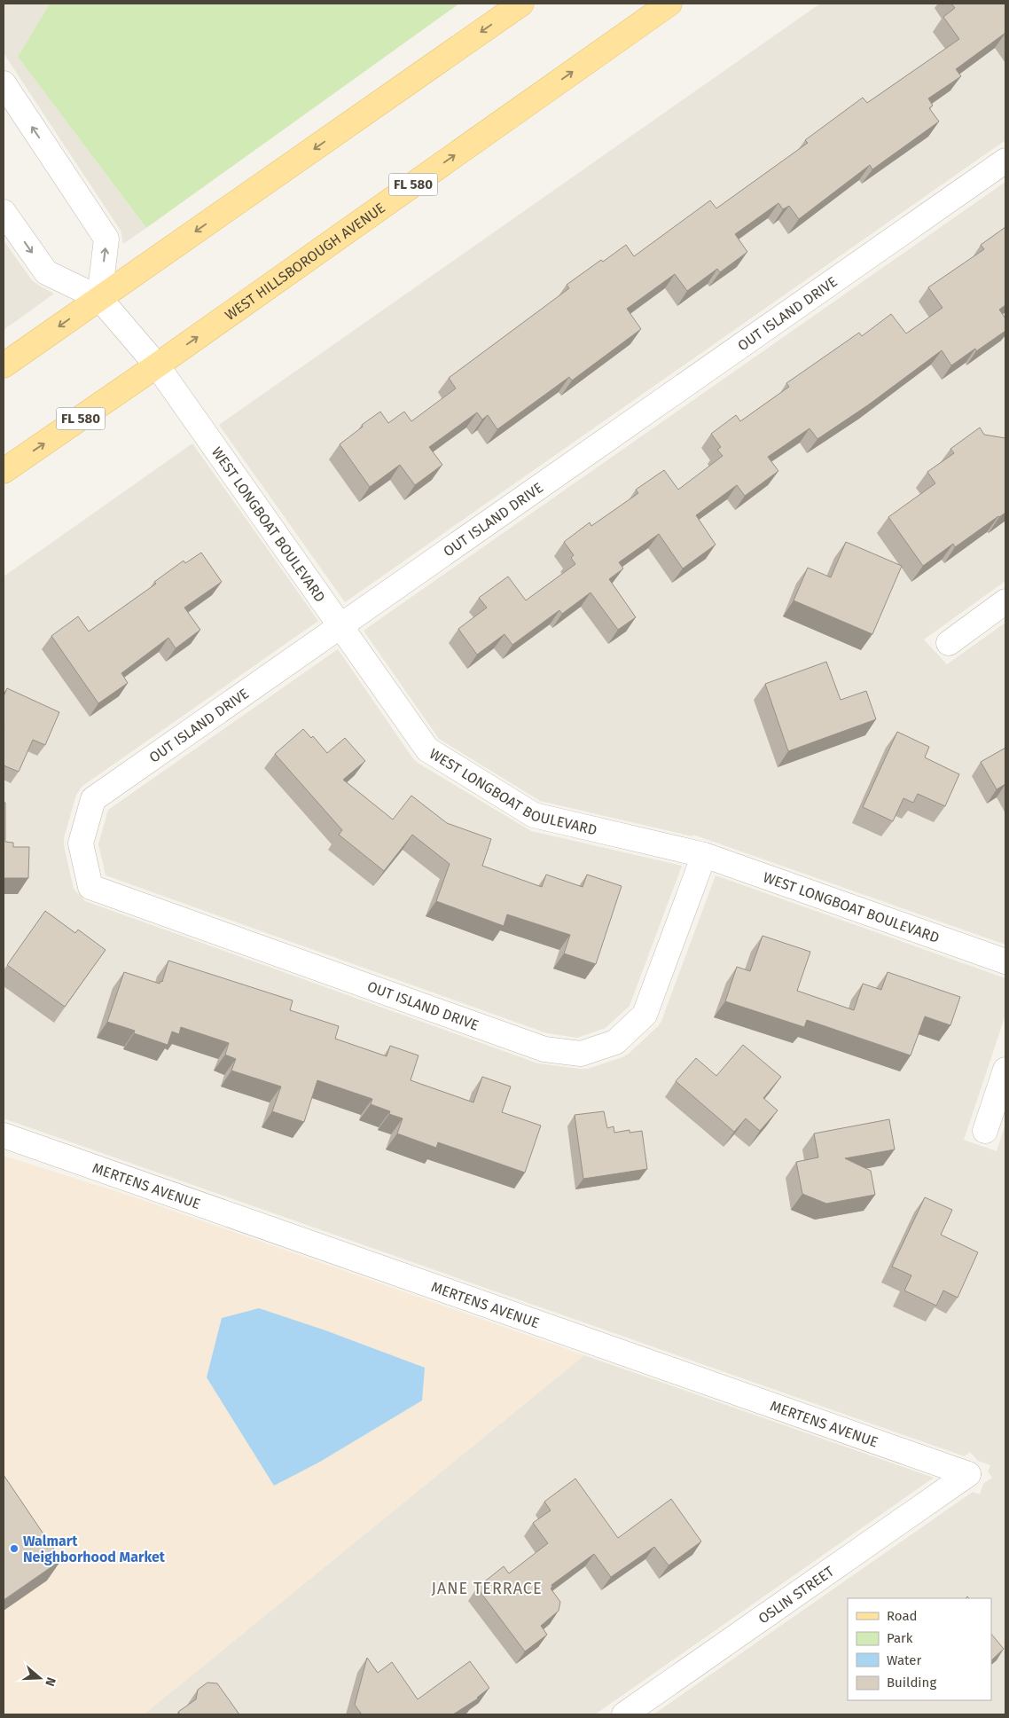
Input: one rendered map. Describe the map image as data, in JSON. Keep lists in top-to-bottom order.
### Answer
{
  "streets": {
    "main road": ["FL 580", "WEST HILLSBOROUGH AVENUE"],
    "street": [
      "OUT ISLAND DRIVE",
      "WEST LONGBOAT BOULEVARD",
      "MERTENS AVENUE",
      "OSLIN STREET"
    ]
  },
  "crossings": [
    ["WEST HILLSBOROUGH AVENUE", "WEST LONGBOAT BOULEVARD"],
    ["OUT ISLAND DRIVE", "WEST LONGBOAT BOULEVARD"],
    ["MERTENS AVENUE", "OSLIN STREET"]
  ],
  "districts": ["JANE TERRACE"],
  "places": ["Walmart Neighborhood Market"],
  "legend": [
    "Road",
    "Park",
    "Water",
    "Building"
  ],
  "north": "right"
}
